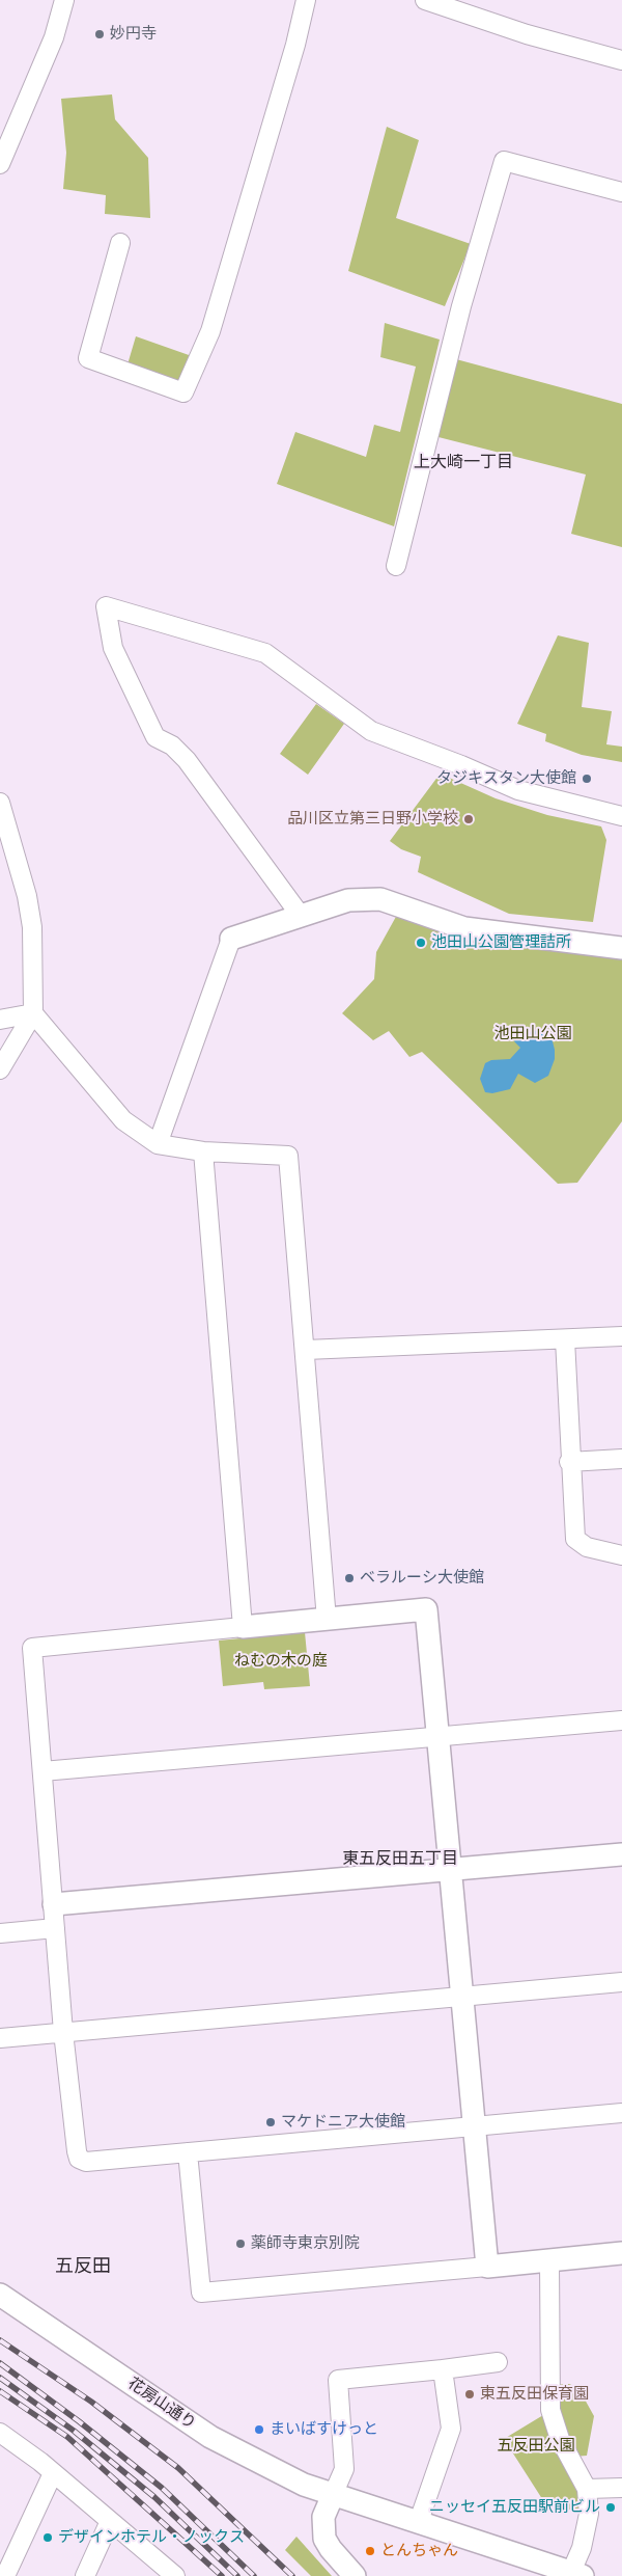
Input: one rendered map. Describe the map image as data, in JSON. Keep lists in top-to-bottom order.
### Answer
{
  "streets": {
    "street": ["花房山通り"]
  },
  "districts": ["上大崎一丁目", "東五反田五丁目", "五反田"],
  "parks": ["池田山公園", "ねむの木の庭", "五反田公園"],
  "places": [
    "妙円寺",
    "タジキスタン大使館",
    "品川区立第三日野小学校",
    "池田山公園管理詰所",
    "ベラルーシ大使館",
    "マケドニア大使館",
    "薬師寺東京別院",
    "東五反田保育園",
    "まいばすけっと",
    "ニッセイ五反田駅前ビル",
    "デザインホテル・ノックス",
    "とんちゃん"
  ]
}
